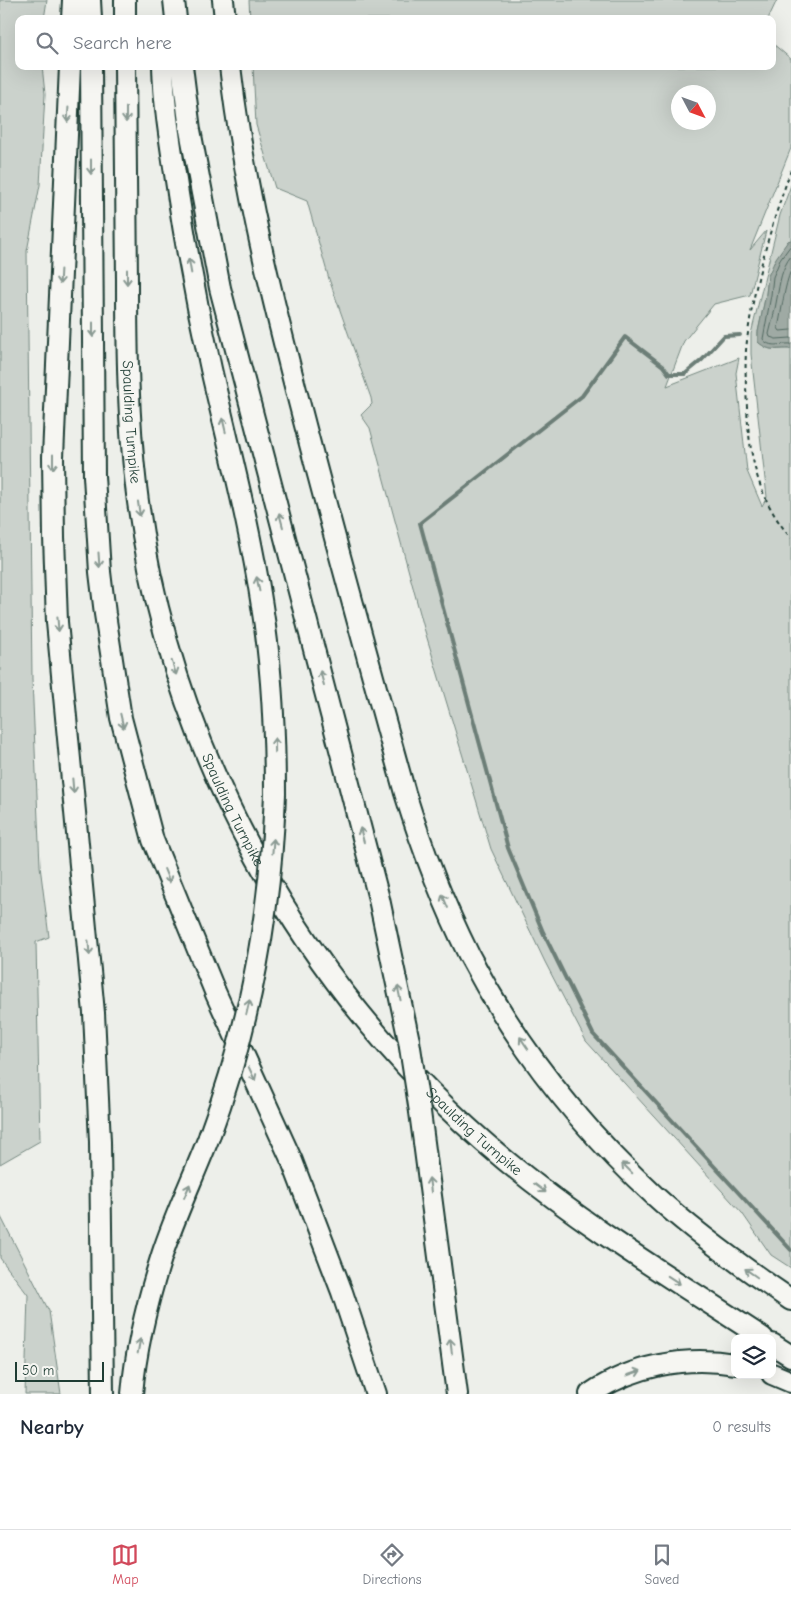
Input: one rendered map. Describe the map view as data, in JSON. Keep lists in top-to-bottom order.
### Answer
{
  "streets": {
    "highway": ["Spaulding Turnpike"]
  },
  "scale_bar": "50 m",
  "north": "bottom right",
  "page": {
    "search": "Search here",
    "scale": "50 m",
    "heading": ["Nearby", "0 results"],
    "nav": ["Map", "Directions", "Saved"]
  }
}
